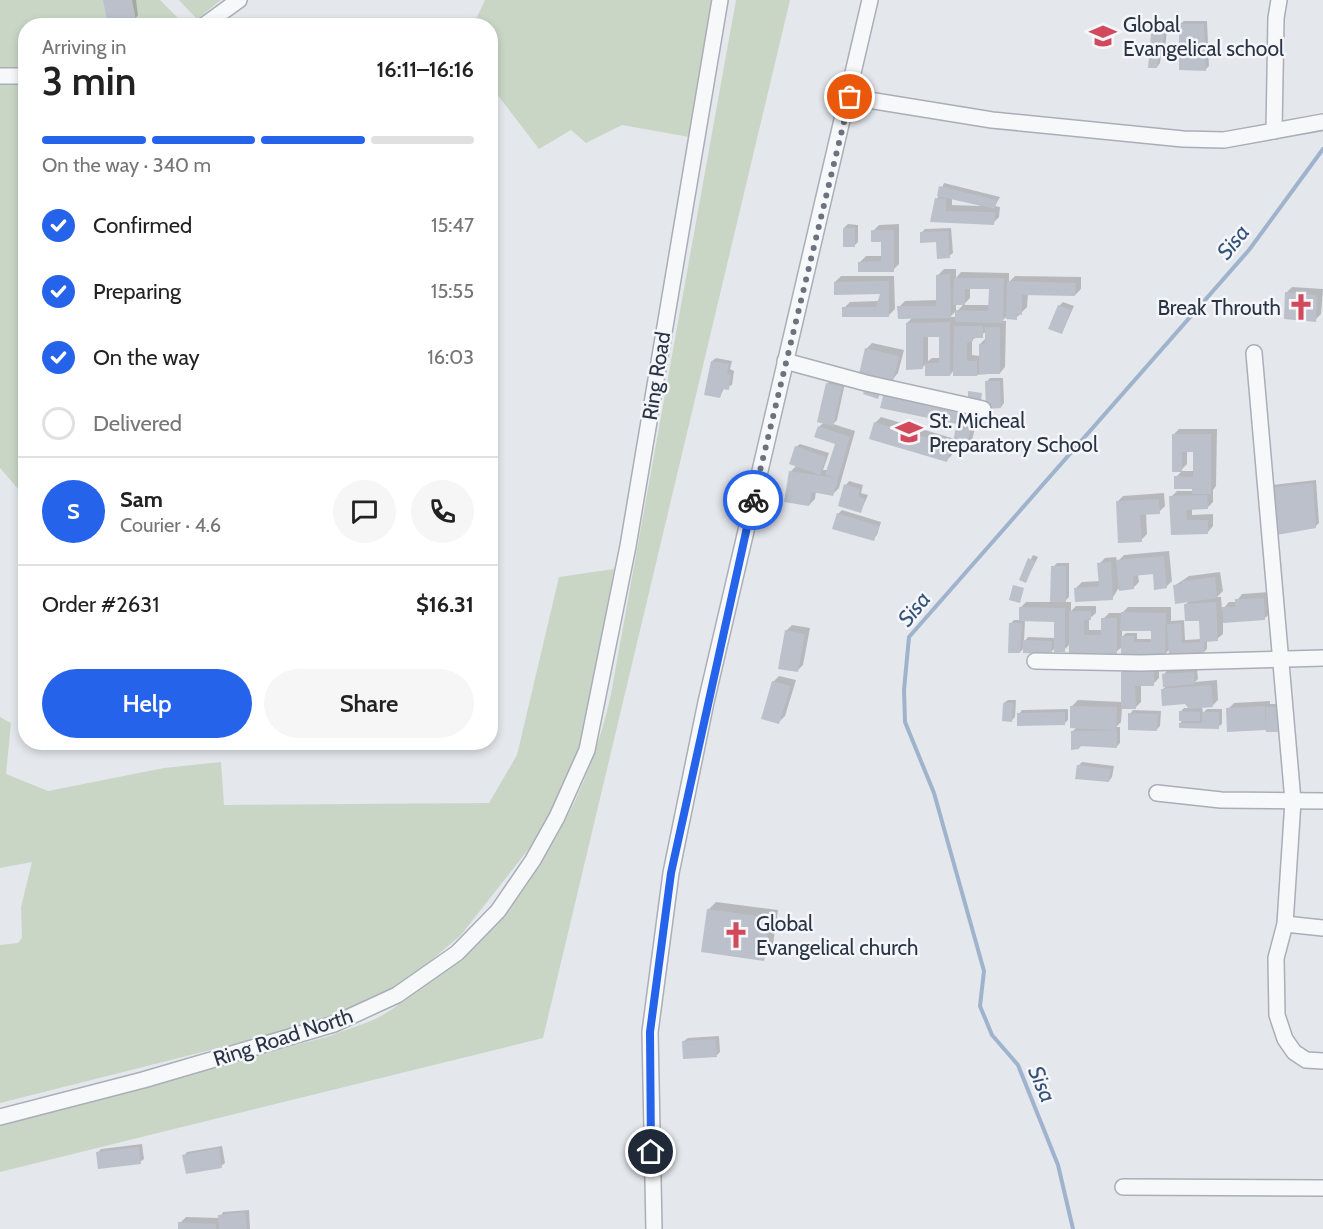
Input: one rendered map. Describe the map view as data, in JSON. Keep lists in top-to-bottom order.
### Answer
{
  "streets": {
    "street": ["Ring Road", "Ring Road North"]
  },
  "crossings": [
    ["Ring Road", "Ring Road North"]
  ],
  "water": ["Sisa"],
  "places": {
    "school or university": ["Global Evangelical school", "St. Micheal Preparatory School"],
    "church": ["Break Throuth", "Global Evangelical church"]
  },
  "page": {
    "heading": ["3 min", "Arriving in", "16:11–16:16"],
    "panel": [
      "Sam",
      "Courier · 4.6",
      "Order #2631",
      "$16.31"
    ],
    "bar": "On the way · 340 m",
    "list": [
      ["Confirmed", "15:47"],
      ["Preparing", "15:55"],
      ["On the way", "16:03"],
      "Delivered"
    ],
    "round": "S",
    "buttons": ["Help", "Share"]
  }
}
